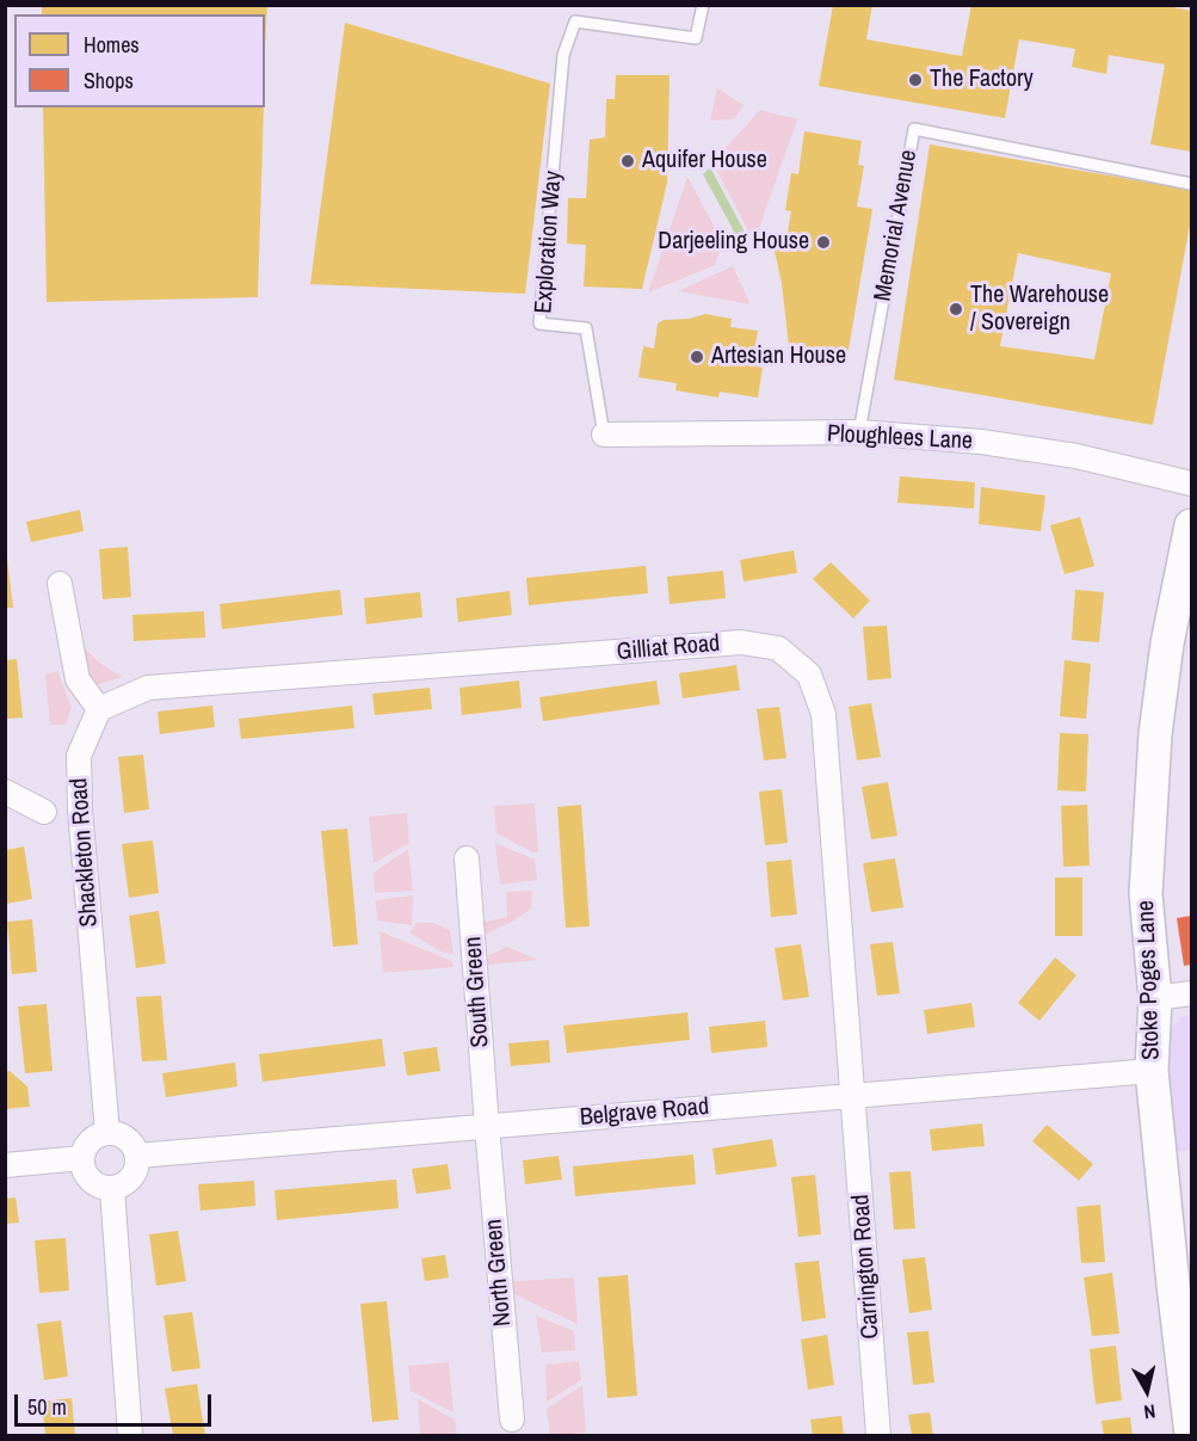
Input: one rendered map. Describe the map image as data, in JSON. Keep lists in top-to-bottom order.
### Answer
{
  "streets": {
    "street": [
      "Ploughlees Lane",
      "Gilliat Road",
      "Shackleton Road",
      "Stoke Poges Lane",
      "South Green",
      "Belgrave Road",
      "Carrington Road",
      "North Green"
    ],
    "lane": ["Memorial Avenue", "Exploration Way"]
  },
  "crossings": [
    ["Memorial Avenue", "Ploughlees Lane"],
    ["Exploration Way", "Ploughlees Lane"],
    ["Gilliat Road", "Shackleton Road"],
    ["Gilliat Road", "Belgrave Road"],
    ["Gilliat Road", "Carrington Road"],
    ["Shackleton Road", "Belgrave Road"],
    ["Stoke Poges Lane", "Belgrave Road"],
    ["South Green", "Belgrave Road"],
    ["South Green", "North Green"],
    ["Belgrave Road", "Carrington Road"],
    ["Belgrave Road", "North Green"]
  ],
  "places": [
    "The Factory",
    "Aquifer House",
    "Darjeeling House",
    "The Warehouse / Sovereign",
    "Artesian House"
  ],
  "legend": ["Homes", "Shops"],
  "scale_bar": "50 m",
  "north": "bottom"
}
